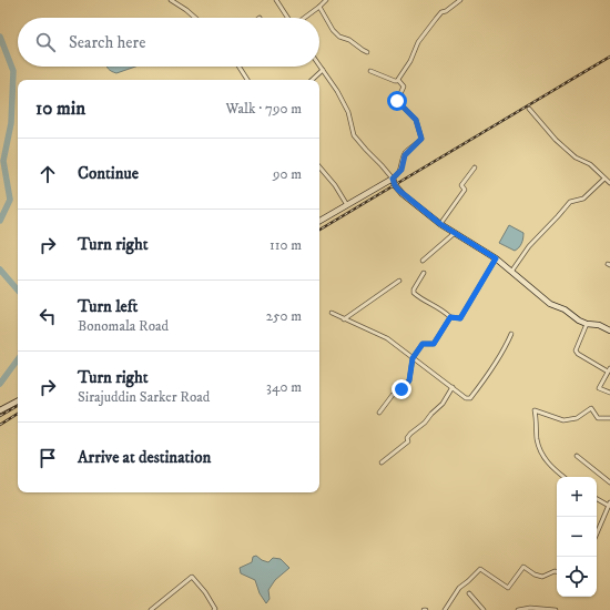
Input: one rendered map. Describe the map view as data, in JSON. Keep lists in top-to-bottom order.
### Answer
{
  "page": {
    "search": "Search here",
    "heading": ["10 min", "Walk · 790 m"],
    "list": [
      ["Continue", "90 m"],
      ["Turn right", "110 m"],
      ["Turn left", "Bonomala Road", "250 m"],
      ["Turn right", "Sirajuddin Sarker Road", "340 m"],
      "Arrive at destination"
    ],
    "map_buttons": ["+", "−"]
  }
}
